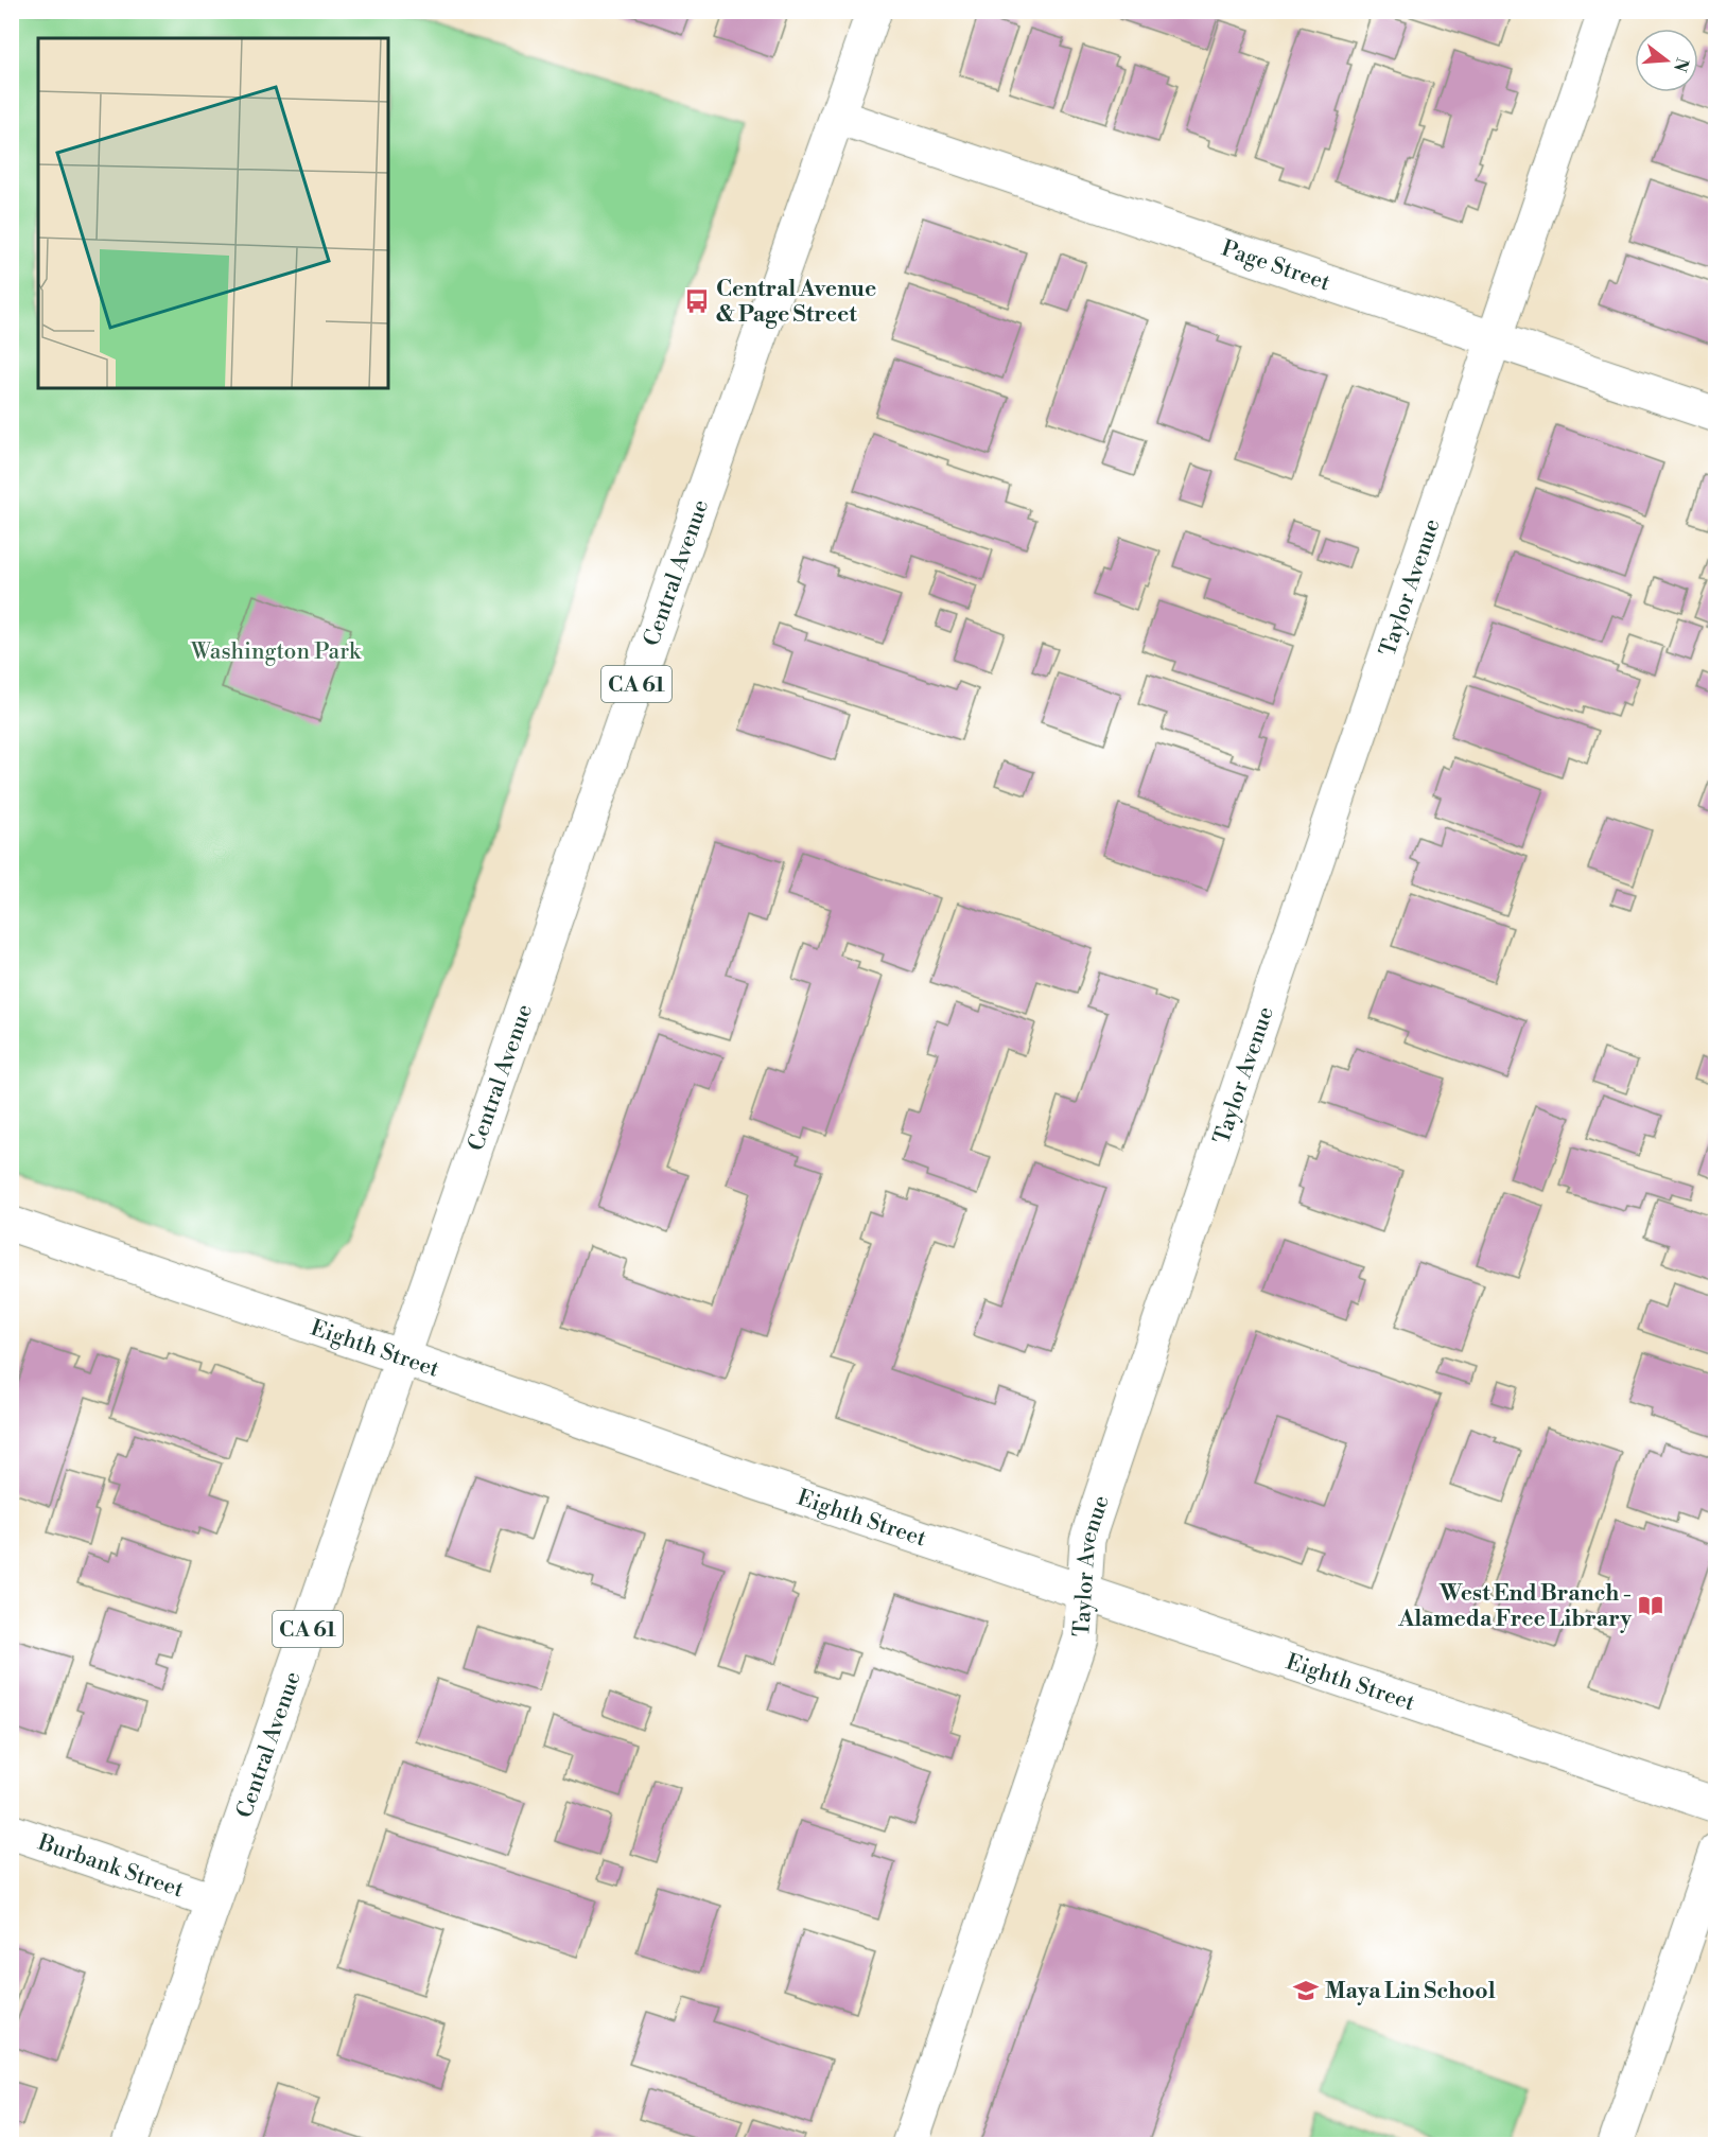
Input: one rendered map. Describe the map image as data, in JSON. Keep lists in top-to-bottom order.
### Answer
{
  "streets": {
    "main road": [
      "Page Street",
      "Central Avenue",
      "Taylor Avenue",
      "CA 61",
      "Eighth Street",
      "Burbank Street"
    ]
  },
  "crossings": [
    ["Page Street", "Central Avenue"],
    ["Page Street", "Taylor Avenue"],
    ["Central Avenue", "Eighth Street"],
    ["Central Avenue", "Burbank Street"],
    ["Taylor Avenue", "Eighth Street"]
  ],
  "parks": ["Washington Park"],
  "places": {
    "bus stop": ["Central Avenue & Page Street"],
    "library": ["West End Branch - Alameda Free Library"],
    "school or university": ["Maya Lin School"]
  },
  "north": "right"
}
